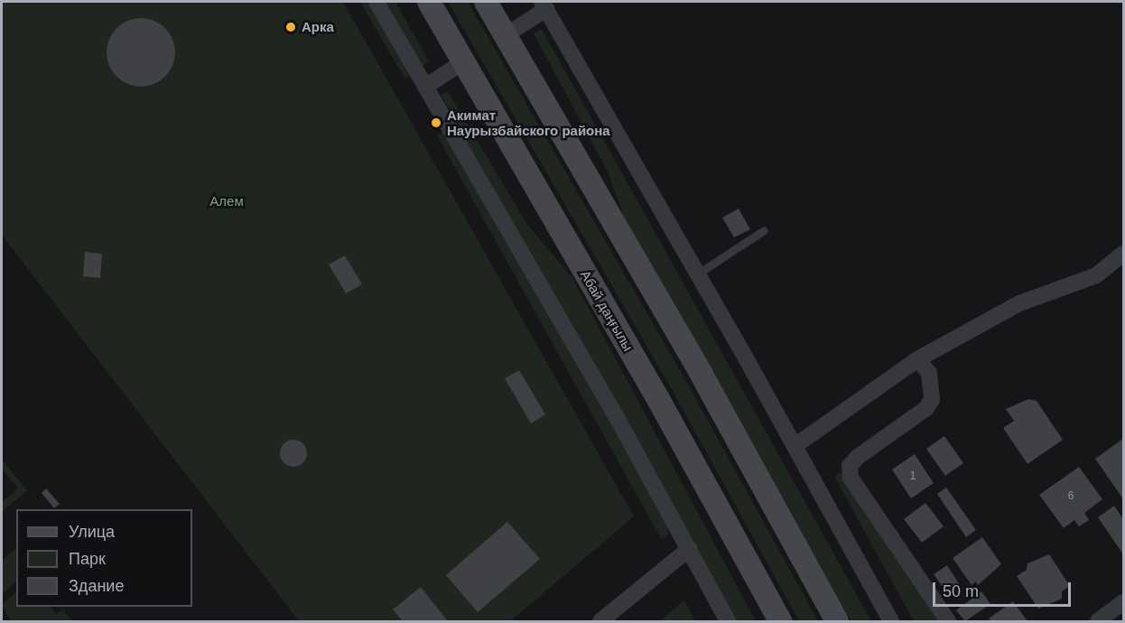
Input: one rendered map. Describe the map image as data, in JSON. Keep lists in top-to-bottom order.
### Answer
{
  "streets": {
    "main road": ["Абай даңғылы"]
  },
  "parks": ["Алем"],
  "places": ["Арка", "Акимат Наурызбайского района"],
  "house_numbers": ["1", "6"],
  "legend": ["Улица", "Парк", "Здание"],
  "scale_bar": "50 m"
}
